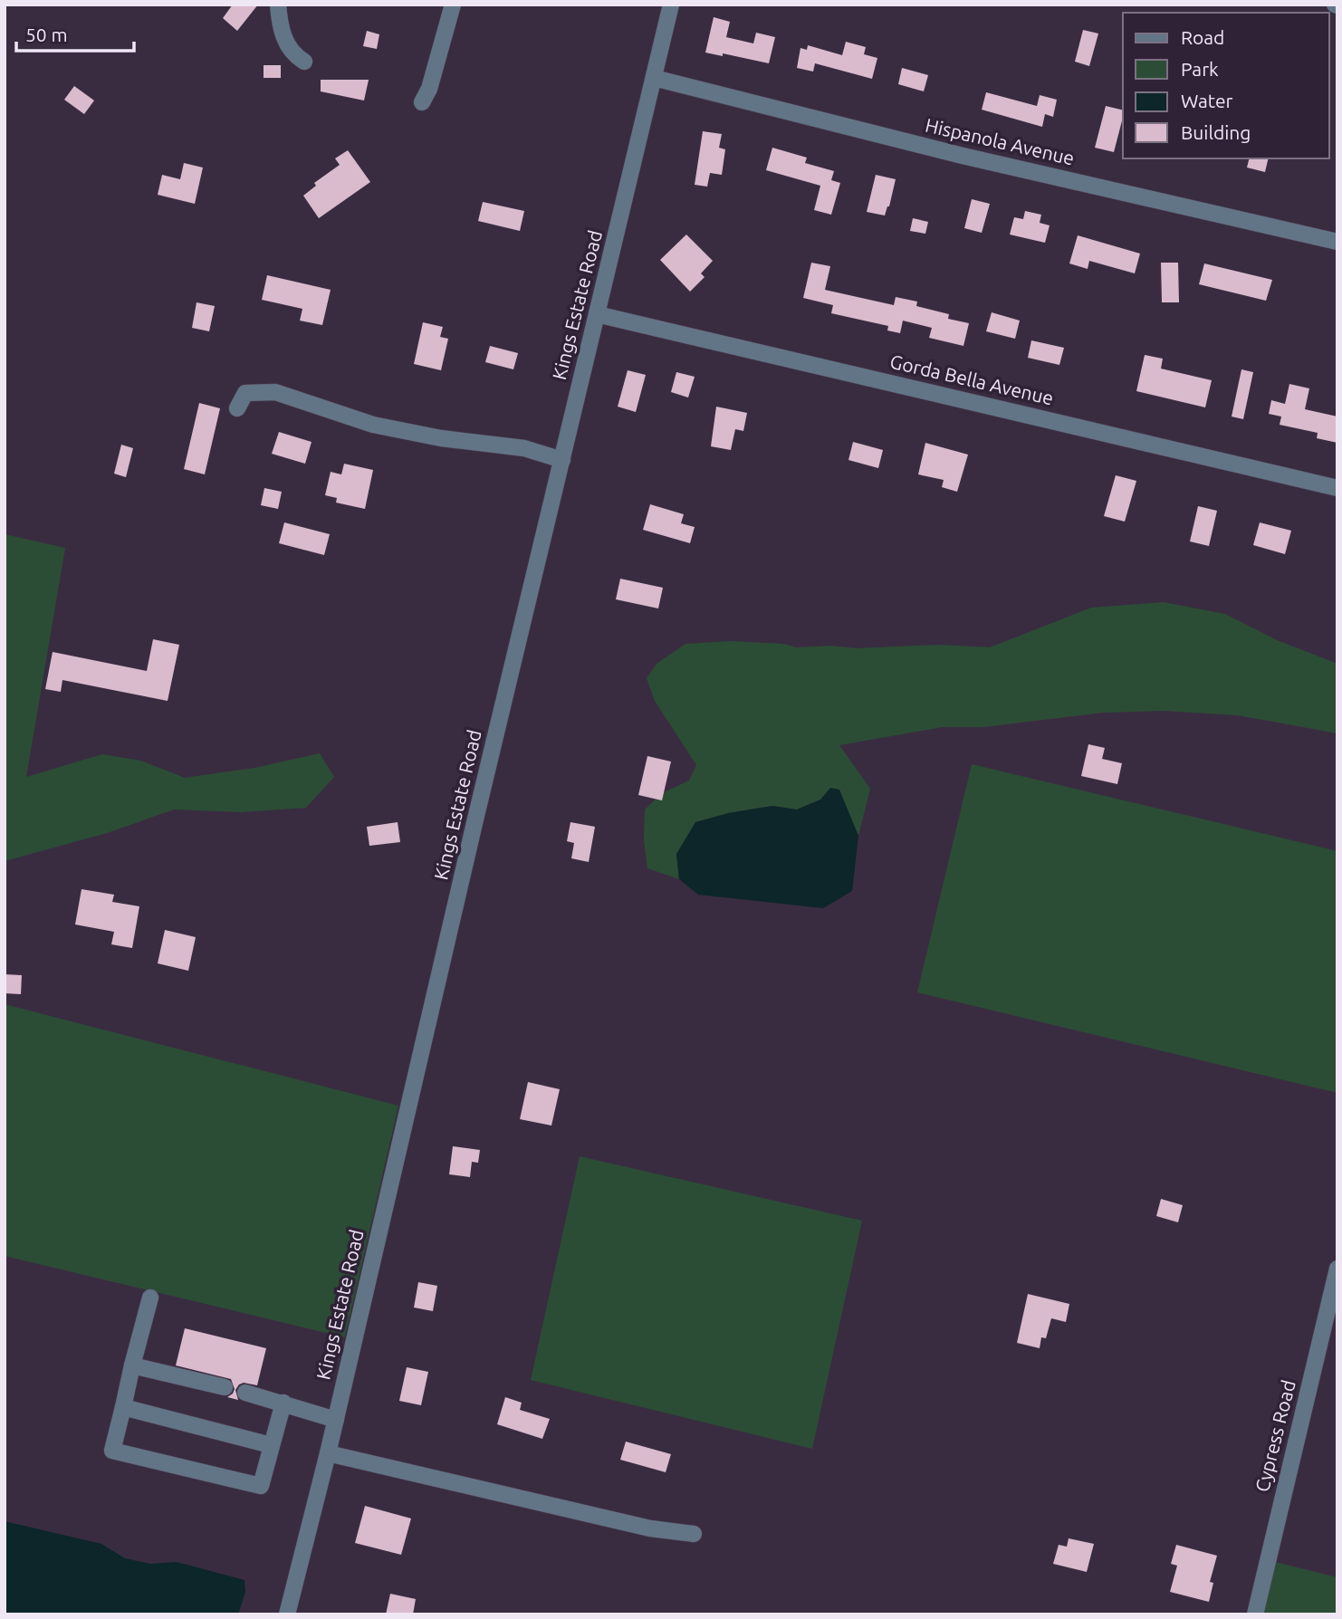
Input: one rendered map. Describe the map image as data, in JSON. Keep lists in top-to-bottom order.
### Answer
{
  "streets": {
    "street": [
      "Hispanola Avenue",
      "Kings Estate Road",
      "Gorda Bella Avenue",
      "Cypress Road"
    ]
  },
  "crossings": [
    ["Hispanola Avenue", "Kings Estate Road"],
    ["Kings Estate Road", "Gorda Bella Avenue"]
  ],
  "legend": [
    "Road",
    "Park",
    "Water",
    "Building"
  ],
  "scale_bar": "50 m"
}
